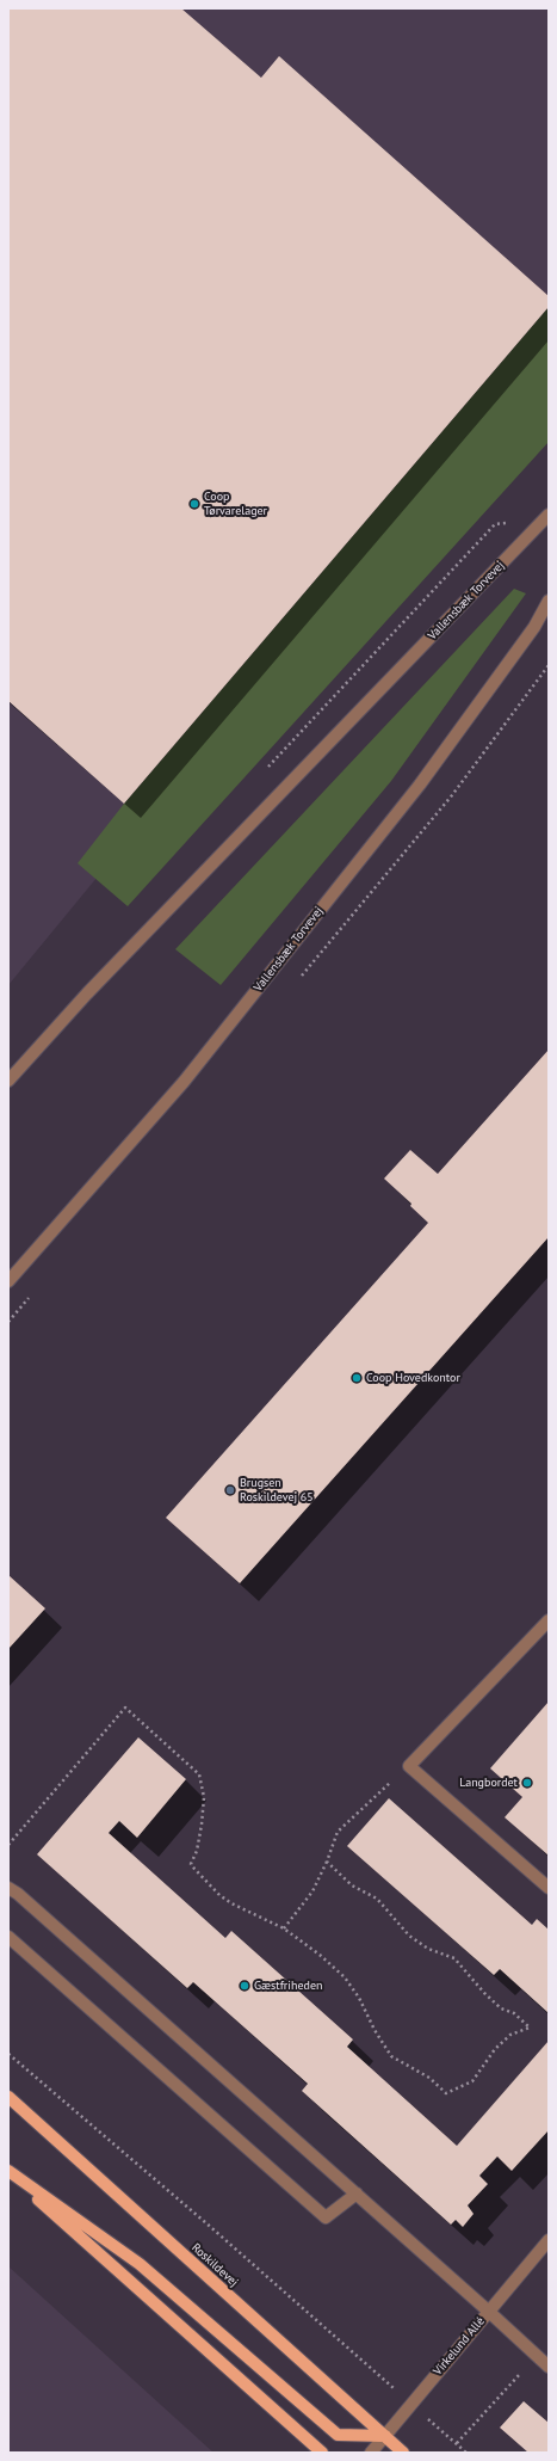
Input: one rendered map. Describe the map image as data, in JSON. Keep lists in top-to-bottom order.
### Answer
{
  "streets": {
    "main road": ["Roskildevej"],
    "street": ["Vallensbæk Torvevej", "Virkelund Allé"]
  },
  "crossings": [
    ["Roskildevej", "Virkelund Allé"]
  ],
  "places": [
    "Coop Tørvarelager",
    "Coop Hovedkontor",
    "Brugsen Roskildevej 65",
    "Langbordet",
    "Gæstfriheden"
  ]
}
